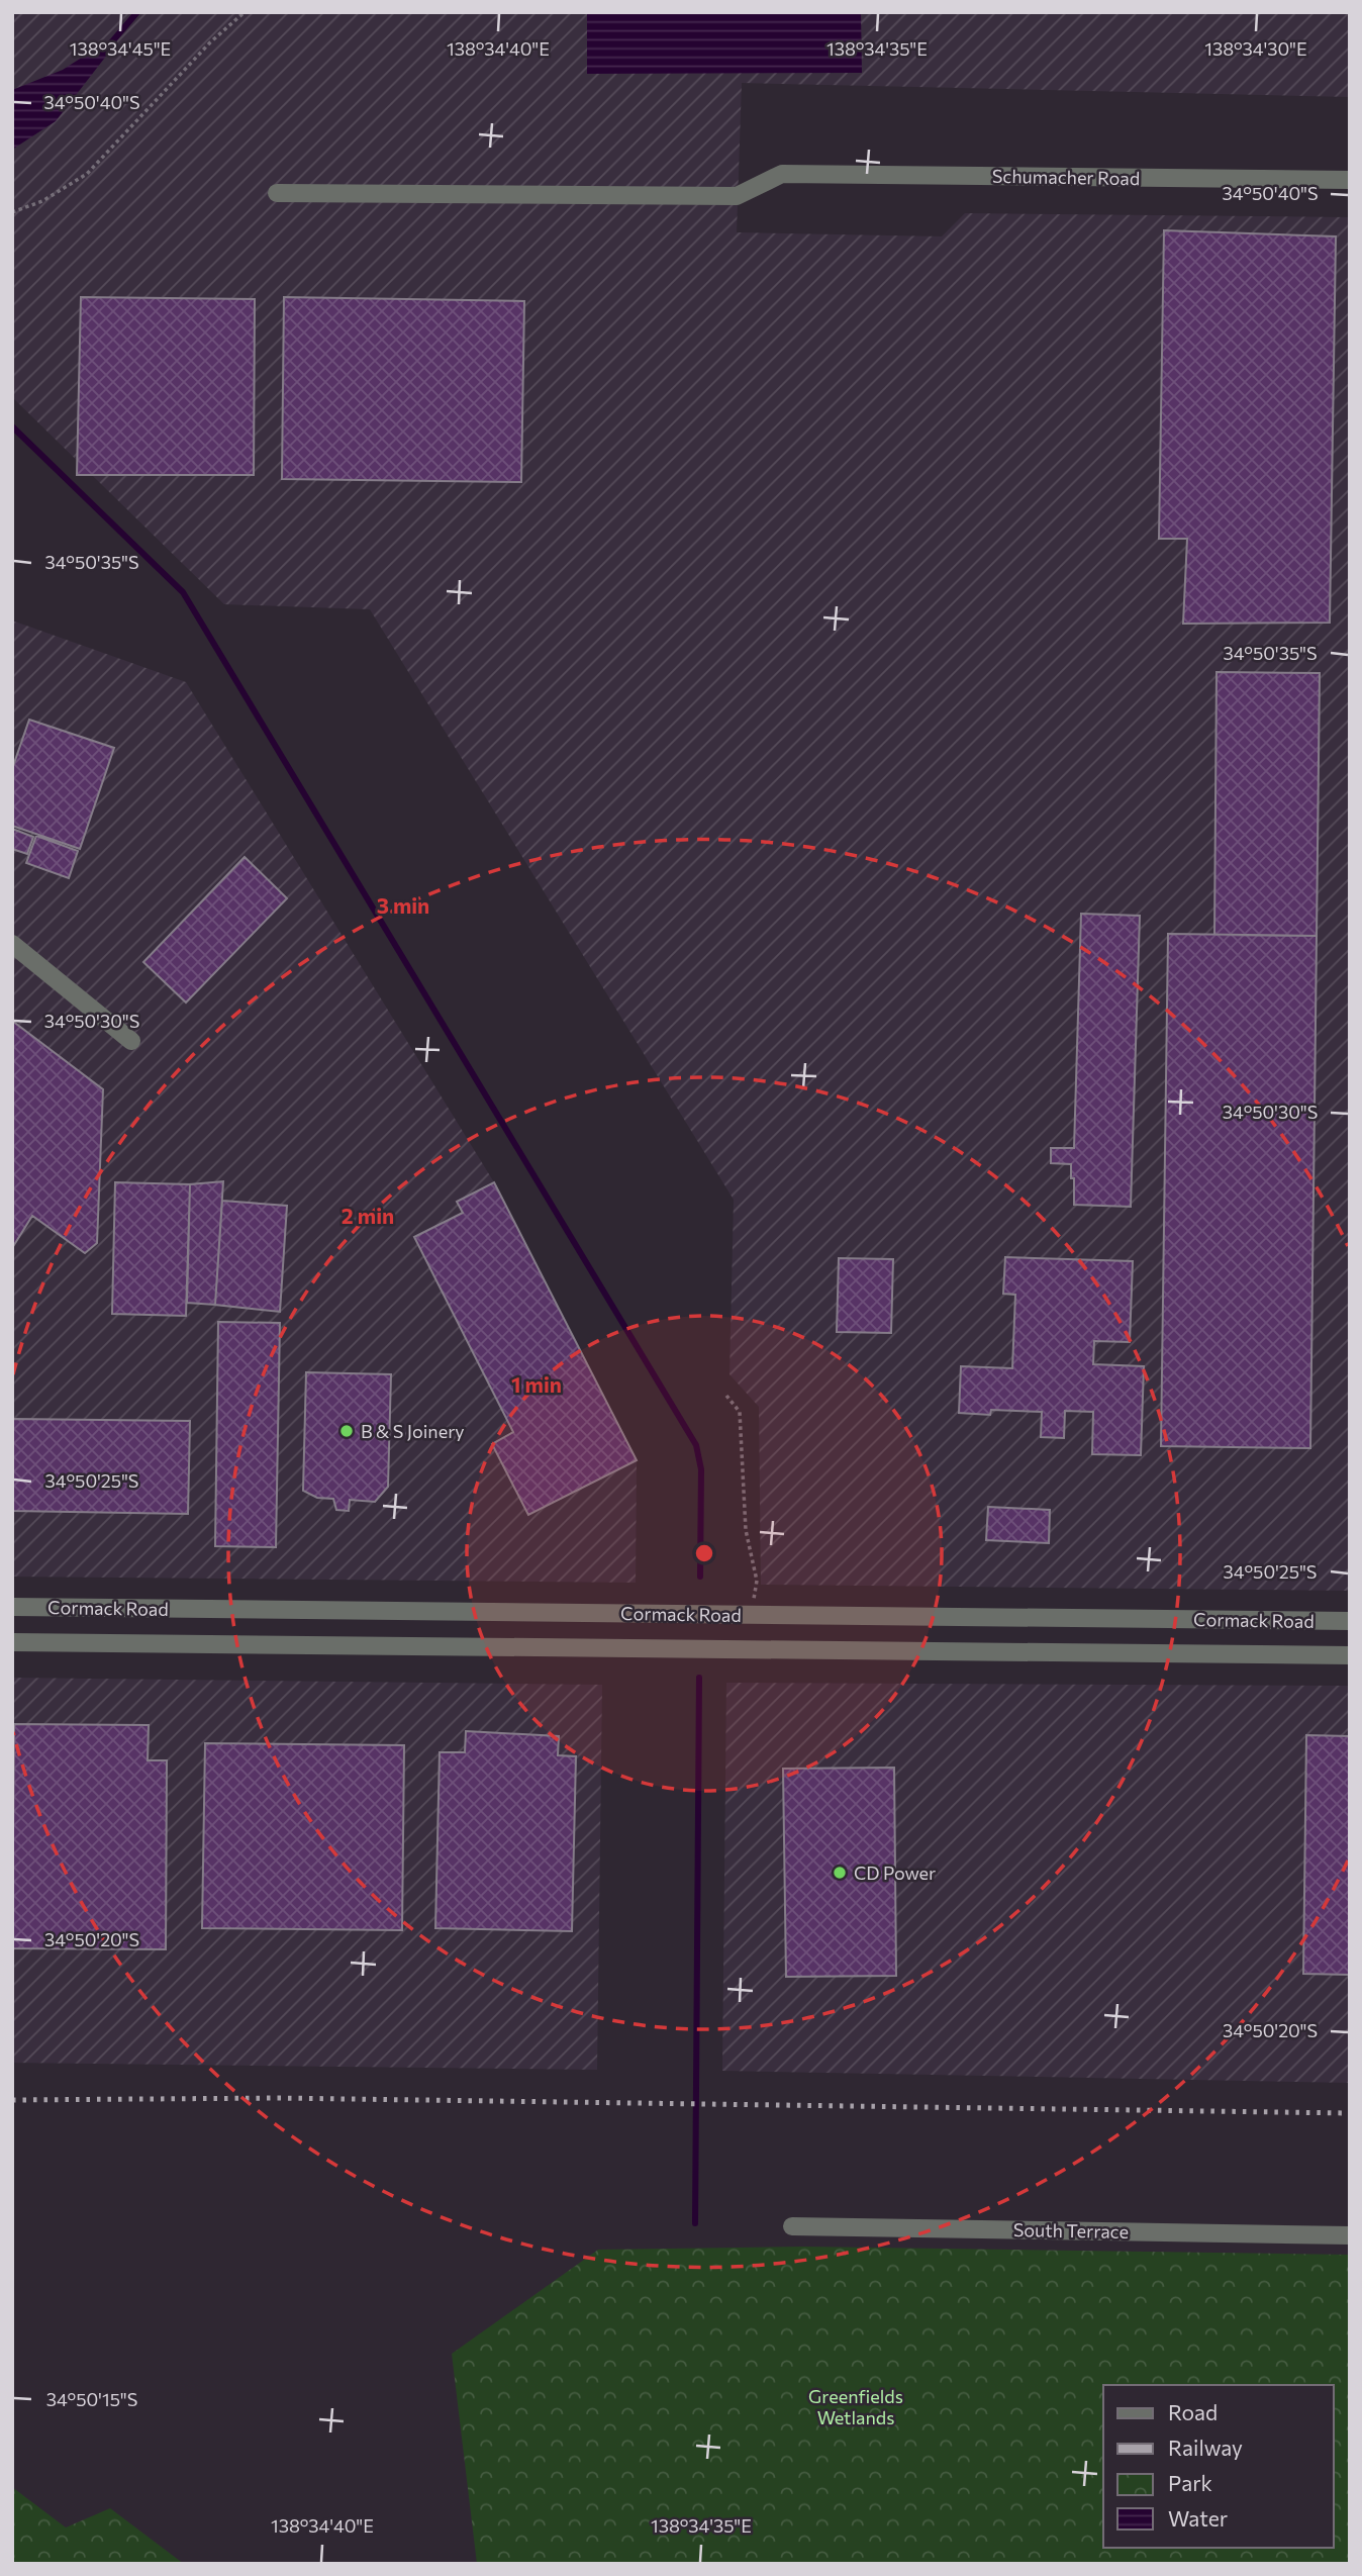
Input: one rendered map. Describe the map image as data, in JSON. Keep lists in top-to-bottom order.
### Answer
{
  "streets": {
    "street": ["Schumacher Road", "Cormack Road", "South Terrace"]
  },
  "parks": ["Greenfields Wetlands"],
  "places": ["B & S Joinery", "CD Power"],
  "legend": [
    "Road",
    "Railway",
    "Park",
    "Water"
  ],
  "coordinates": [
    "138°34'45\"E",
    "138°34'40\"E",
    "138°34'35\"E",
    "138°34'30\"E",
    "34°50'40\"S",
    "34°50'35\"S",
    "34°50'30\"S",
    "34°50'25\"S",
    "34°50'20\"S",
    "34°50'15\"S"
  ],
  "rings": ["3 min", "2 min", "1 min"]
}
